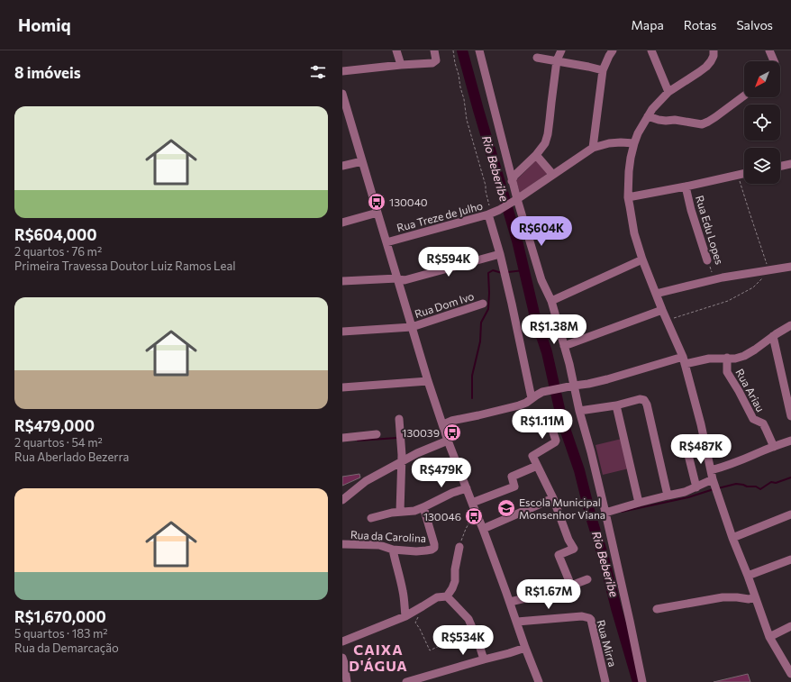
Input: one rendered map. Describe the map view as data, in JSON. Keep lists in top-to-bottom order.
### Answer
{
  "streets": {
    "street": [
      "Rua Treze de Julho",
      "Rua Edu Lopes",
      "Rua Dom Ivo",
      "Rua Ariau",
      "Rua da Carolina",
      "Rua Mirra"
    ]
  },
  "districts": ["CAIXA D'ÁGUA"],
  "water": ["Rio Beberibe"],
  "places": {
    "bus stop": ["130040", "130039", "130046"],
    "school or university": ["Escola Municipal Monsenhor Viana"]
  },
  "north": "bottom left",
  "page": {
    "header": "Homiq",
    "nav": ["Mapa", "Rotas", "Salvos"],
    "heading": "8 imóveis",
    "list": [
      {
        "name": "R$604,000",
        "note": "2 quartos · 76 m² · Primeira Travessa Doutor Luiz Ramos Leal"
      },
      {
        "name": "R$479,000",
        "note": "2 quartos · 54 m² · Rua Aberlado Bezerra"
      },
      {
        "name": "R$1,670,000",
        "note": "5 quartos · 183 m² · Rua da Demarcação"
      }
    ],
    "price": [
      "R$604K",
      "R$594K",
      "R$1.38M",
      "R$1.11M",
      "R$487K",
      "R$479K",
      "R$1.67M",
      "R$534K"
    ]
  }
}
